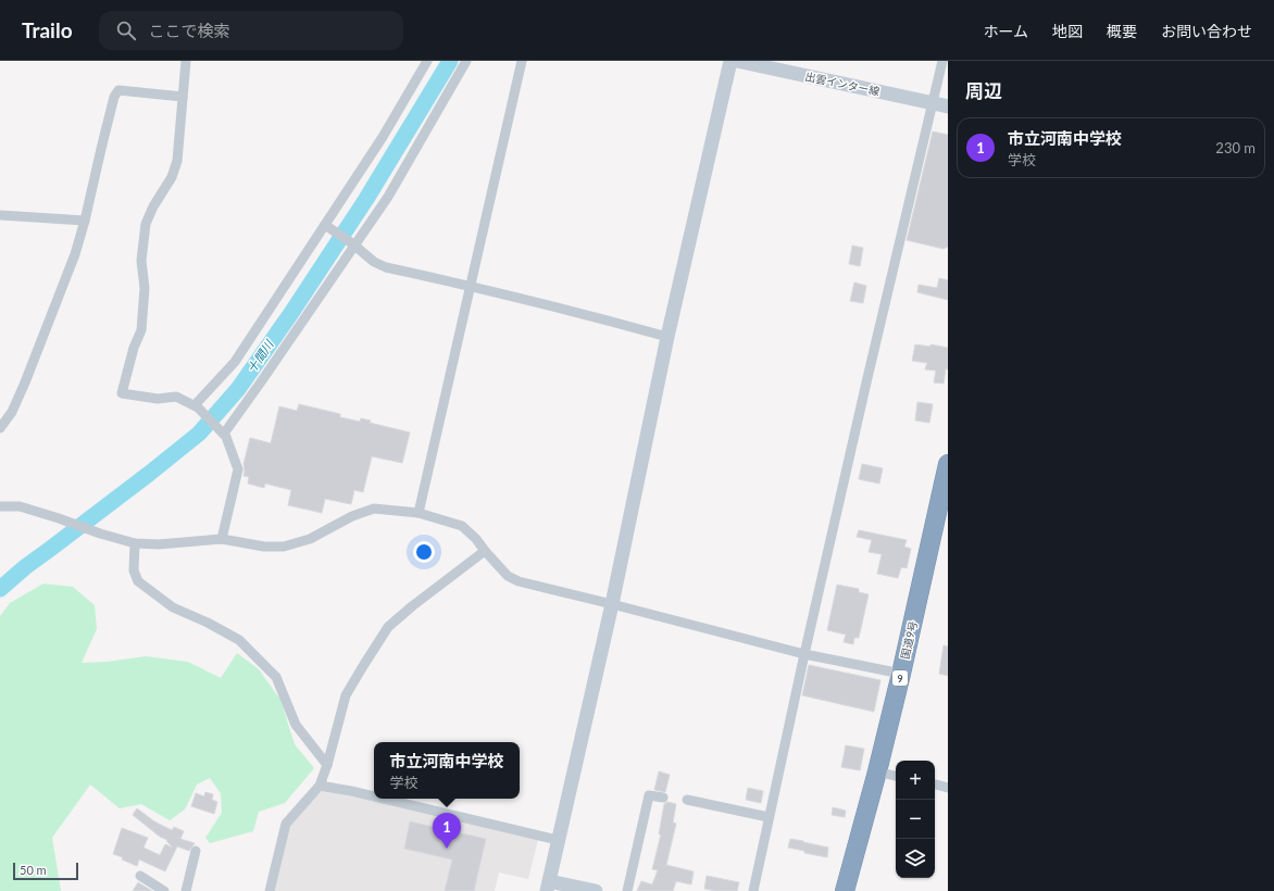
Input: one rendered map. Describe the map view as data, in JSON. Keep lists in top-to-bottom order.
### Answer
{
  "streets": {
    "highway": ["国道9号", "9"],
    "street": ["出雲インター線"]
  },
  "water": ["十間川"],
  "scale_bar": "50 m",
  "page": {
    "header": "Trailo",
    "search": "ここで検索",
    "nav": [
      "ホーム",
      "地図",
      "概要",
      "お問い合わせ"
    ],
    "heading": "周辺",
    "list": [
      {
        "mark": "1",
        "name": "市立河南中学校",
        "note": "学校",
        "value": "230 m"
      }
    ],
    "popup": ["市立河南中学校", "学校"],
    "map_buttons": ["+", "−"],
    "pins": "1",
    "scale": "50 m"
  }
}
